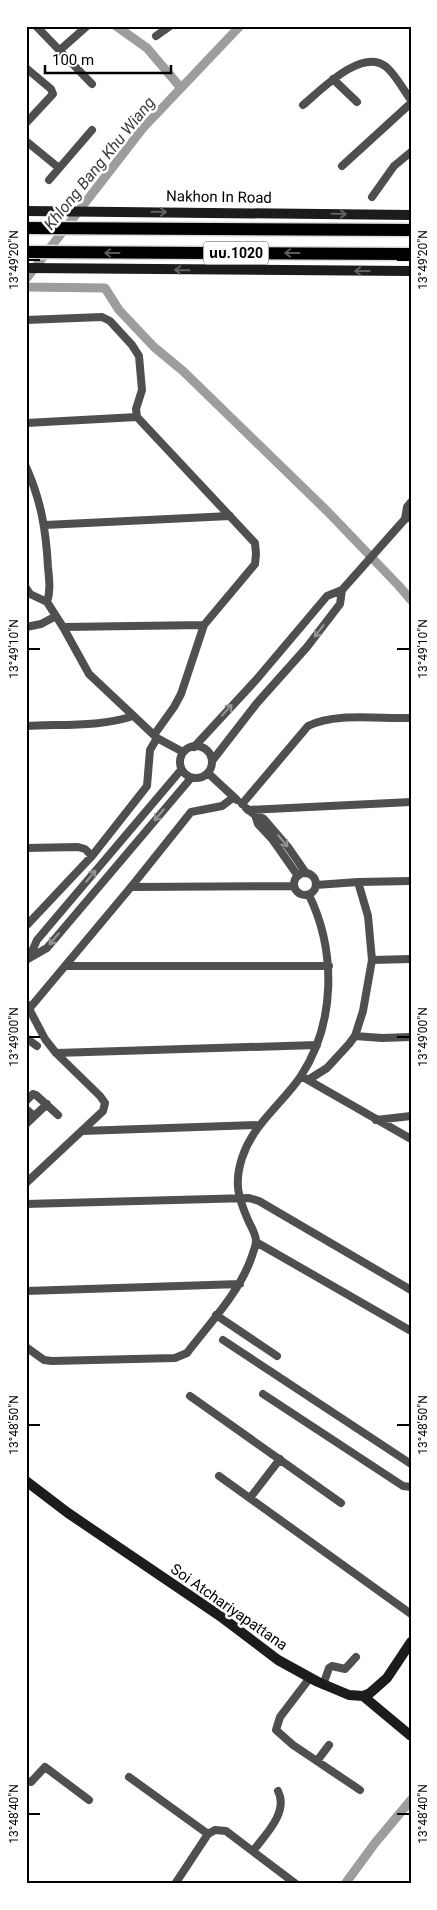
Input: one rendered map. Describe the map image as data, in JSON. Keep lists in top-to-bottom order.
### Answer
{
  "streets": {
    "main road": ["Nakhon In Road", "นบ.1020", "Soi Atchariyapattana"]
  },
  "water": ["Khlong Bang Khu Wiang"],
  "scale_bar": "100 m",
  "coordinates": [
    "13°49'20\"N",
    "13°49'10\"N",
    "13°49'00\"N",
    "13°48'50\"N",
    "13°48'40\"N"
  ]
}
